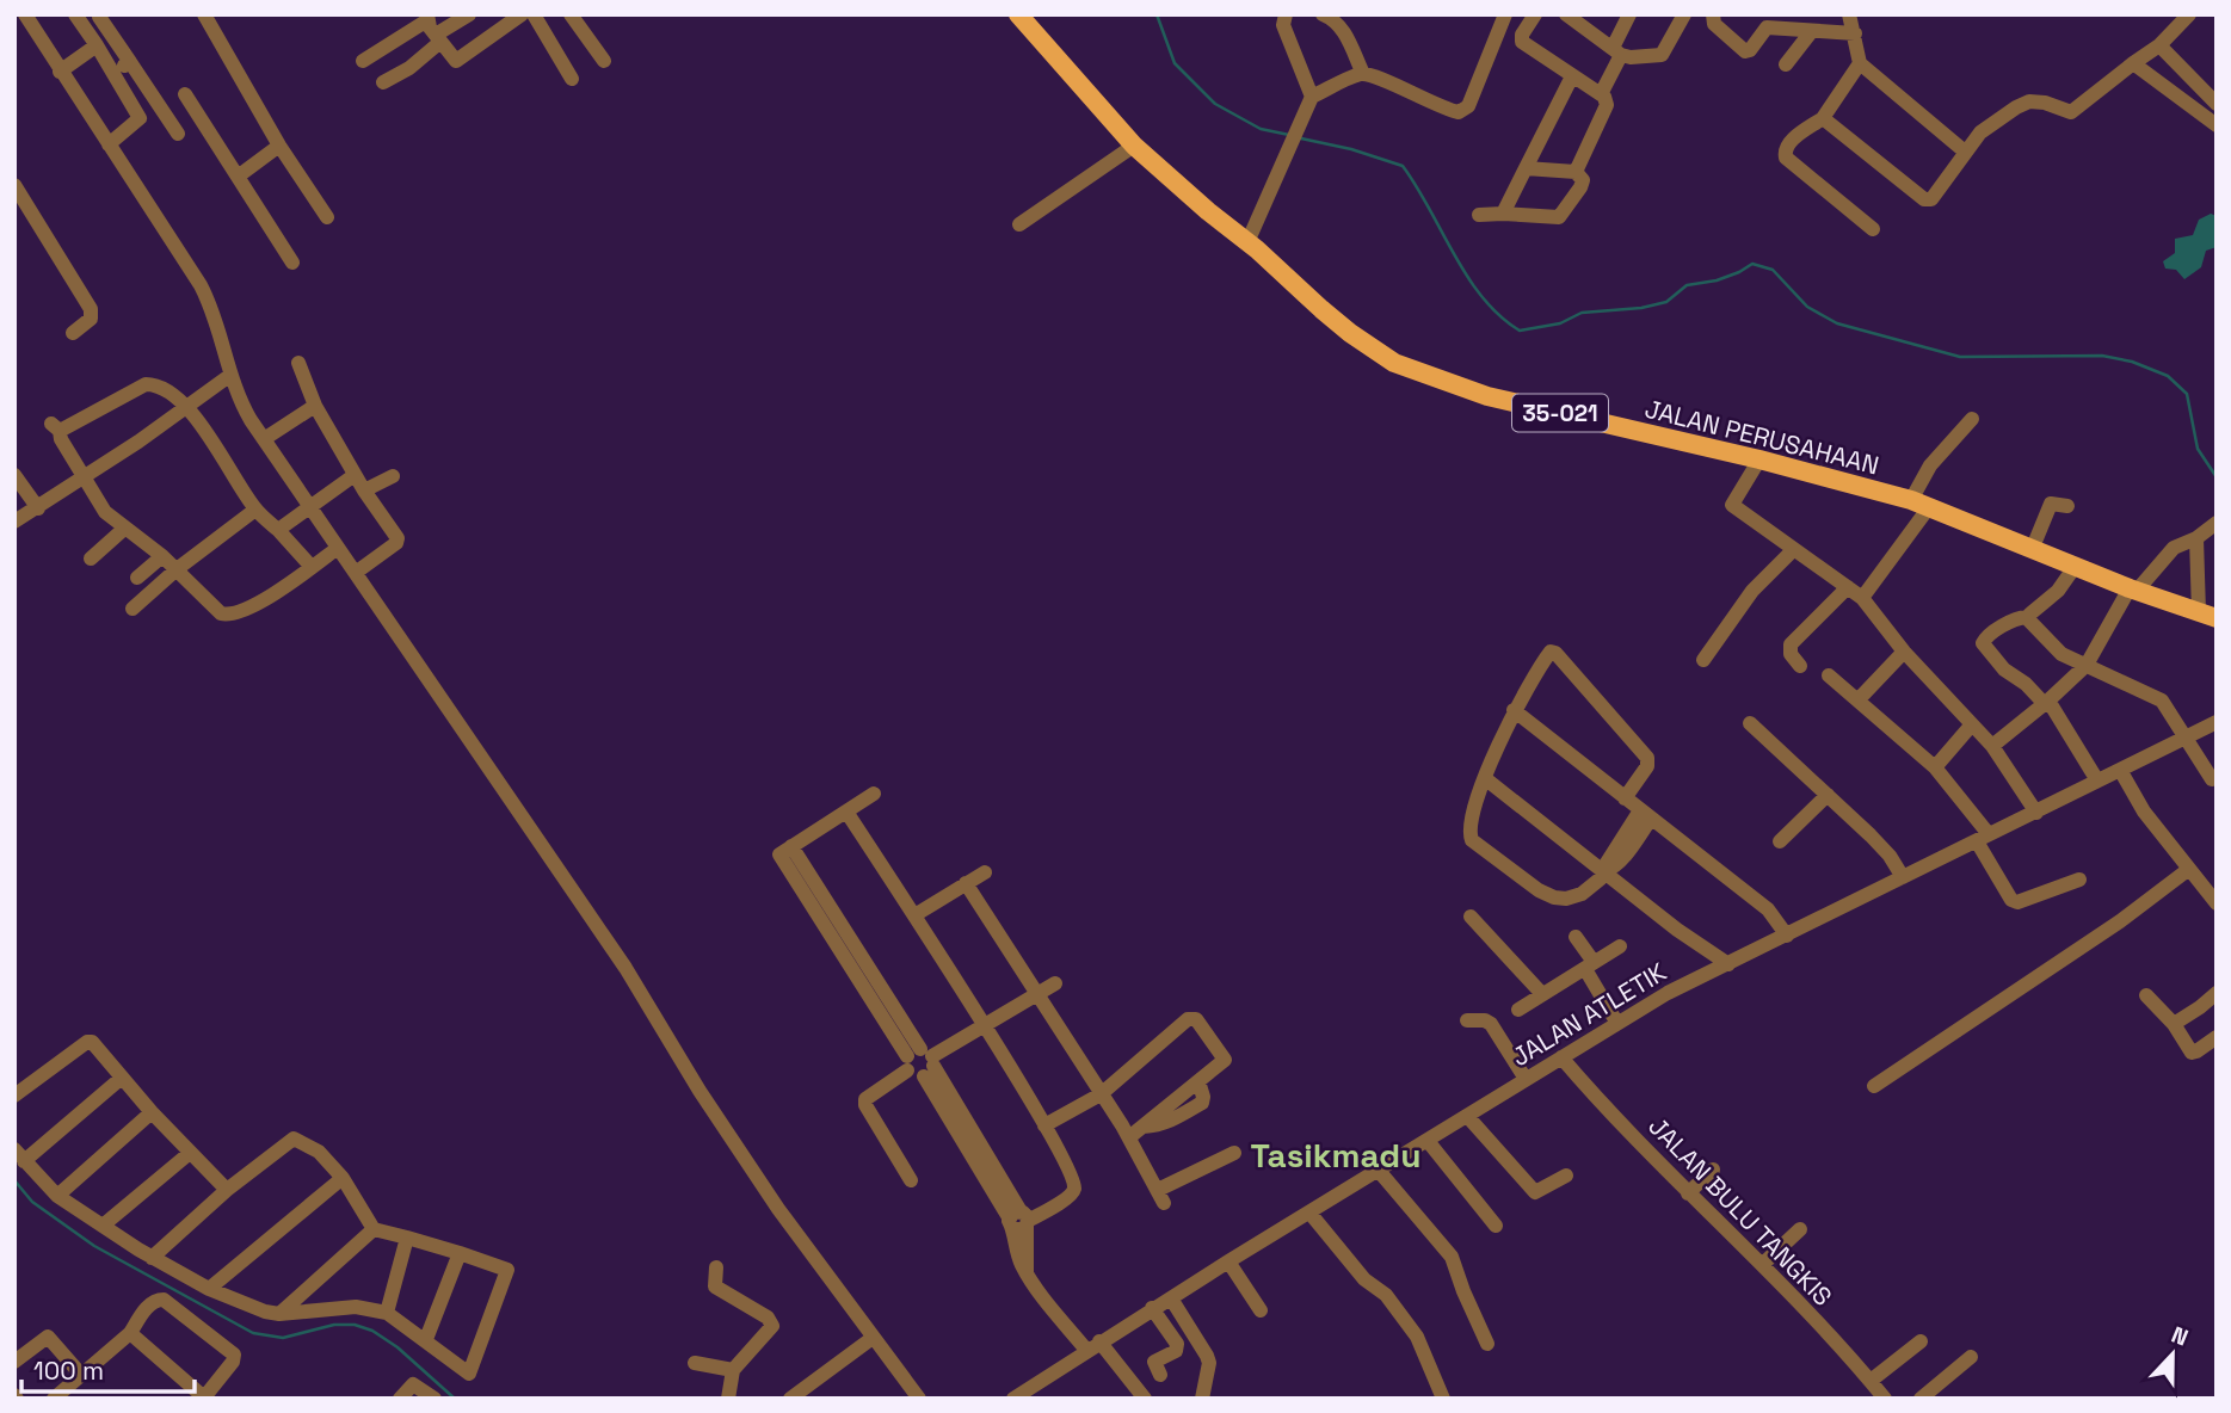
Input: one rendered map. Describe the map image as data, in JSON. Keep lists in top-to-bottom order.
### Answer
{
  "streets": {
    "main road": ["35-021", "JALAN PERUSAHAAN"],
    "street": ["JALAN ATLETIK", "JALAN BULU TANGKIS"]
  },
  "crossings": [
    ["JALAN ATLETIK", "JALAN BULU TANGKIS"]
  ],
  "districts": ["Tasikmadu"],
  "scale_bar": "100 m",
  "north": "top"
}
